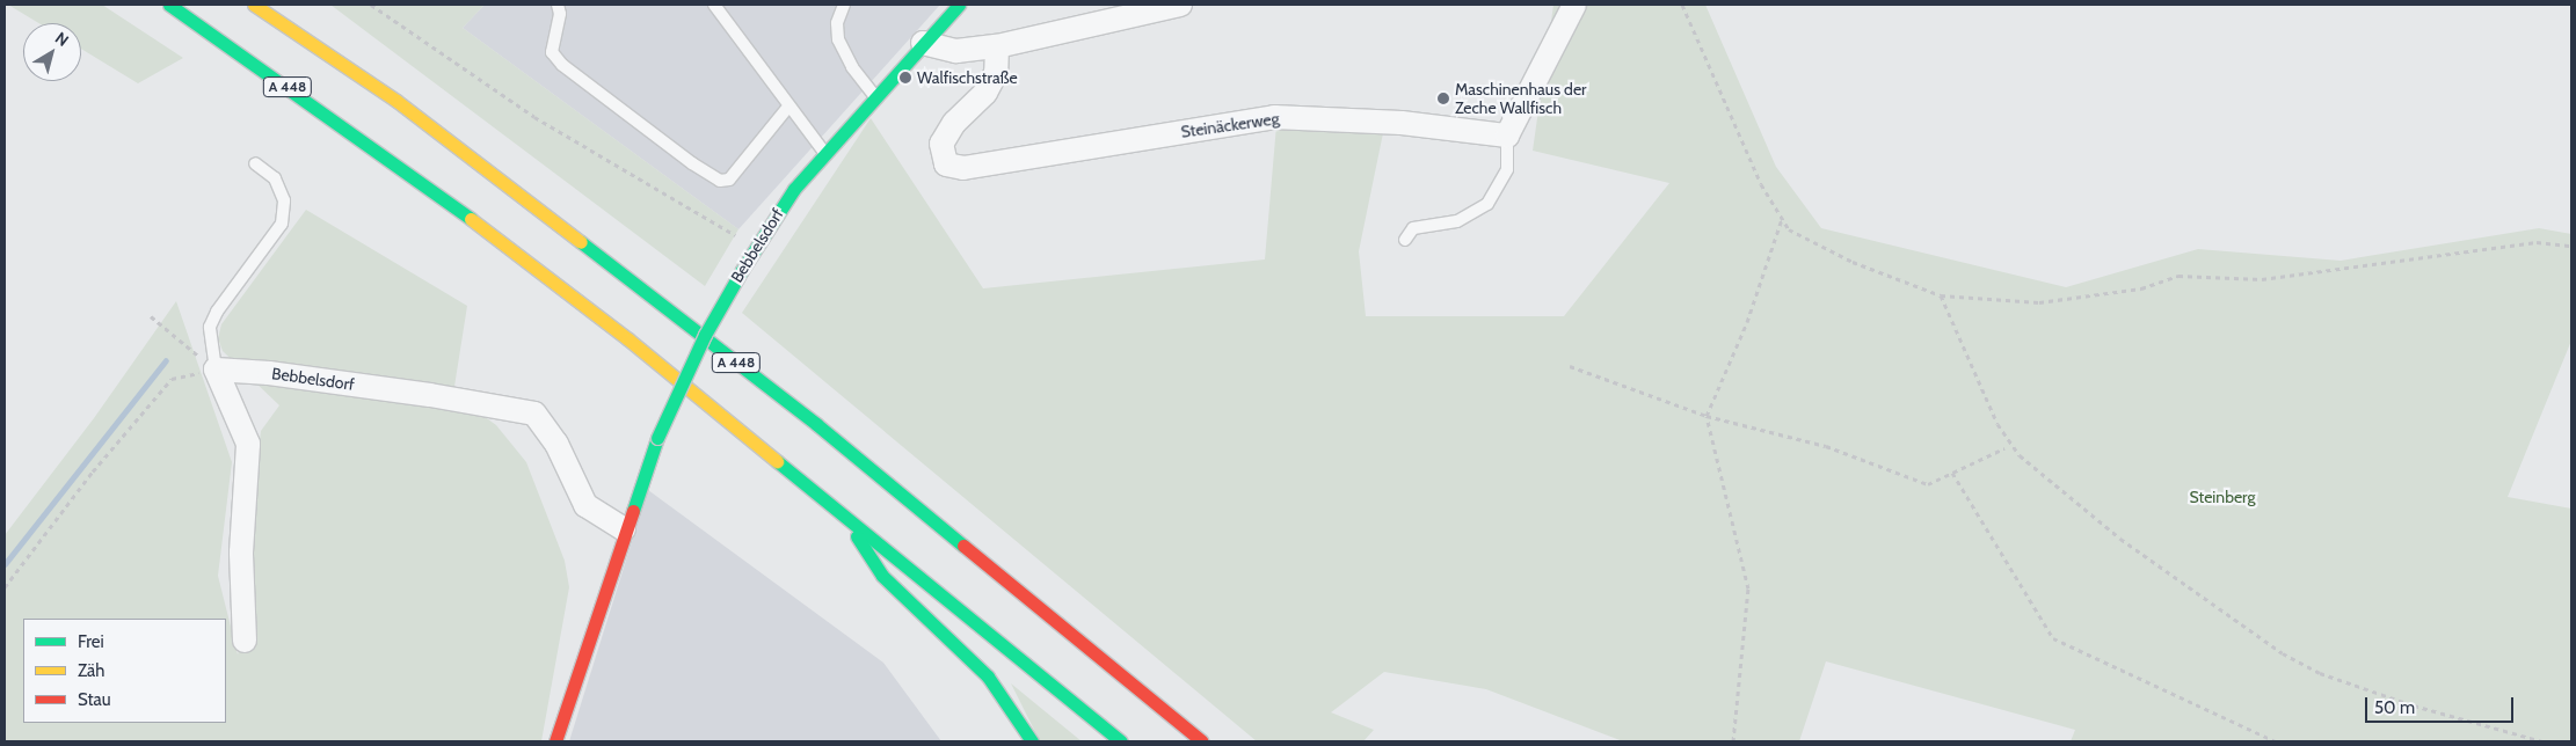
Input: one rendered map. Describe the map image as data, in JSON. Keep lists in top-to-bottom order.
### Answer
{
  "streets": {
    "main road": ["A 448", "Bebbelsdorf"],
    "street": ["Steinäckerweg"]
  },
  "parks": ["Steinberg"],
  "places": ["Walfischstraße", "Maschinenhaus der Zeche Wallfisch"],
  "legend": ["Frei", "Zäh", "Stau"],
  "scale_bar": "50 m",
  "north": "top right"
}
